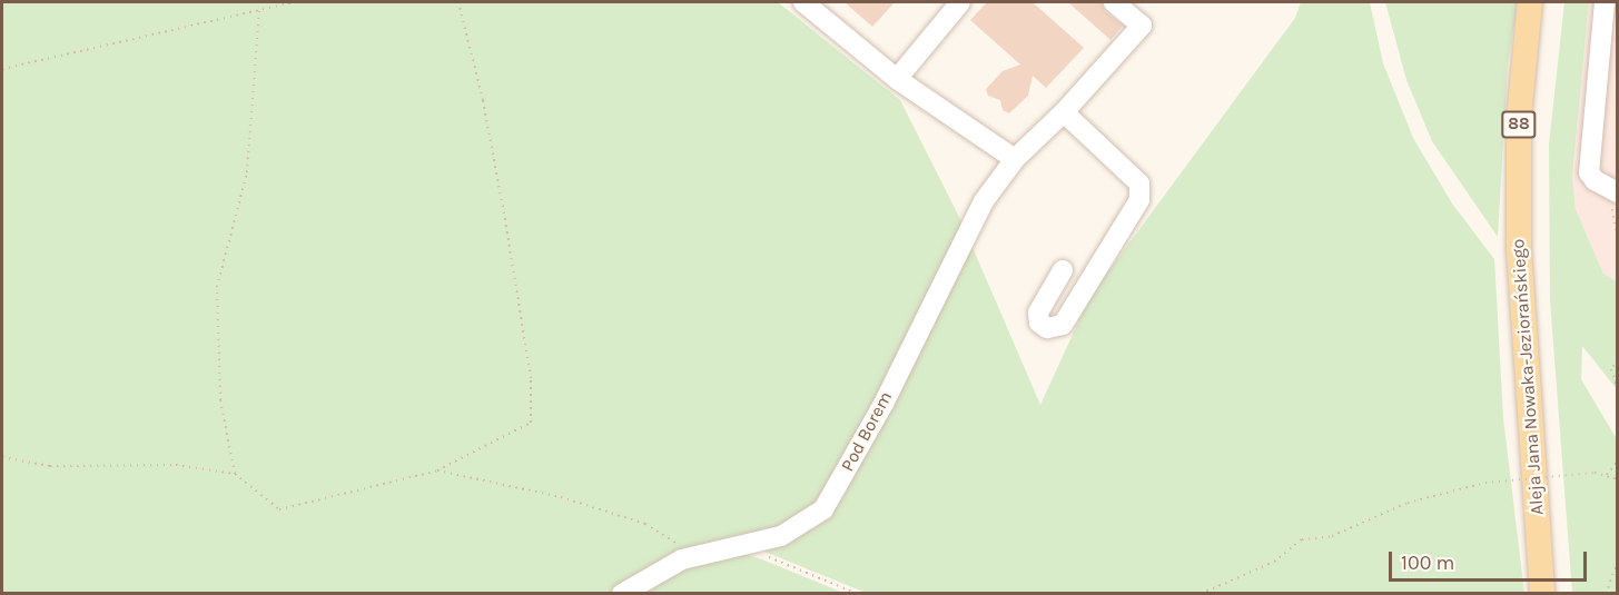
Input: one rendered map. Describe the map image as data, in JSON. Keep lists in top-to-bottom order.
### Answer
{
  "streets": {
    "main road": ["88", "Aleja Jana Nowaka-Jeziorańskiego"],
    "street": ["Pod Borem"]
  },
  "scale_bar": "100 m"
}
